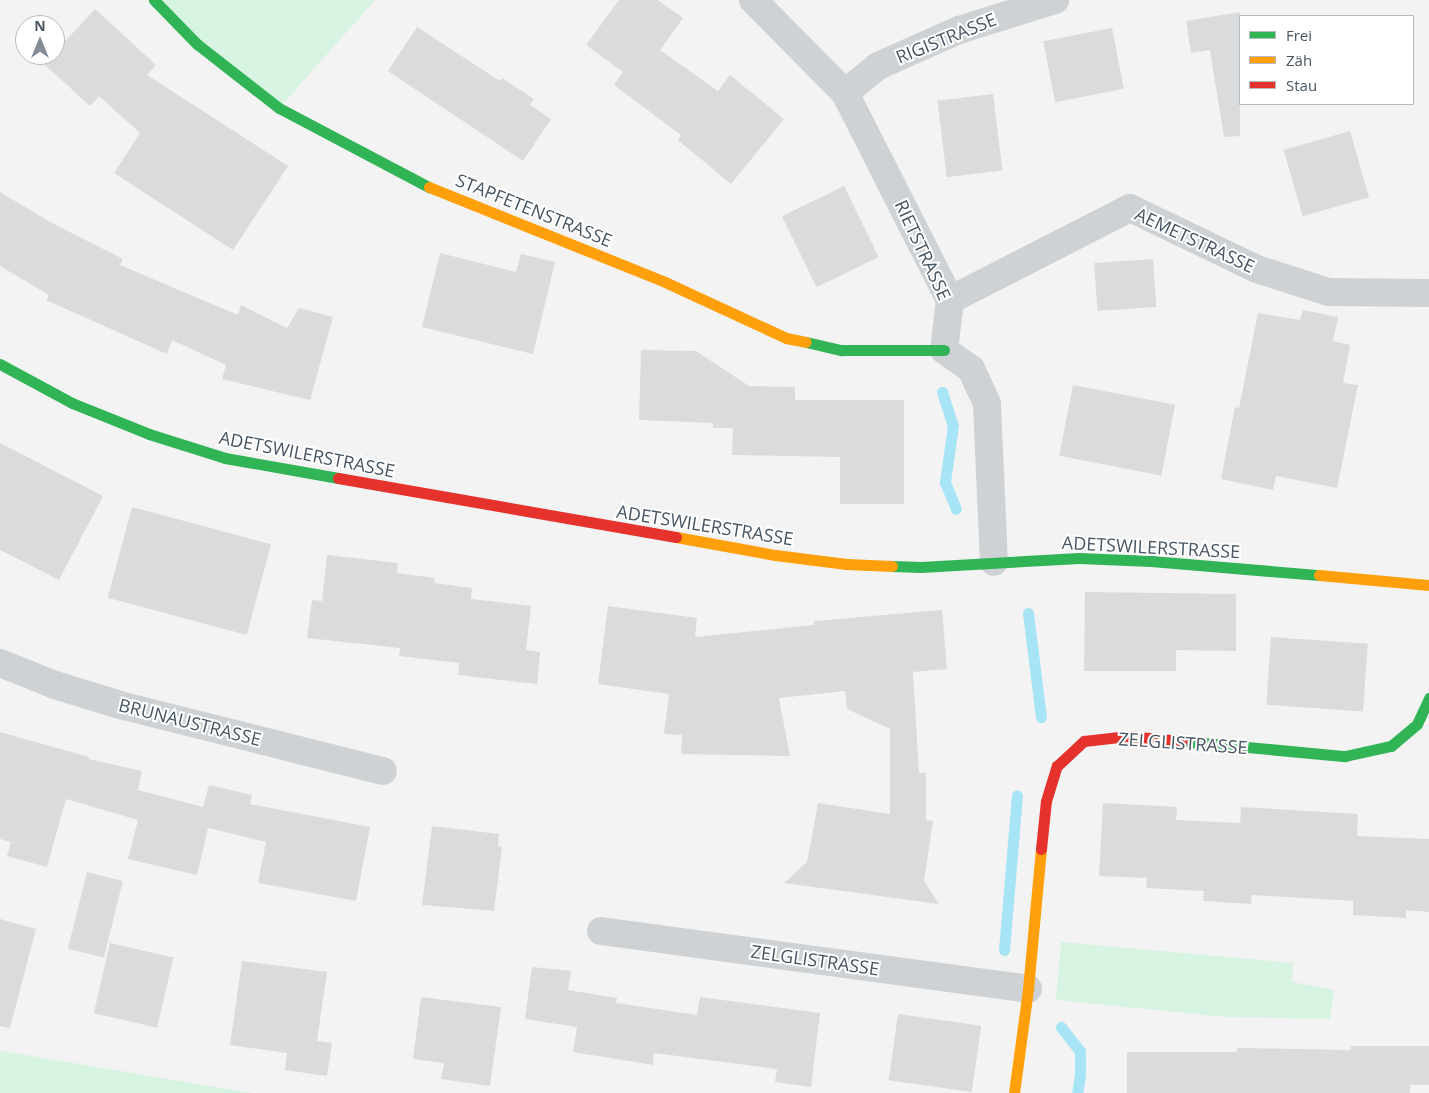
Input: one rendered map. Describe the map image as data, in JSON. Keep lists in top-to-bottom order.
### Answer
{
  "streets": {
    "street": [
      "RIGISTRASSE",
      "STAPFETENSTRASSE",
      "AEMETSTRASSE",
      "RIETSTRASSE",
      "ADETSWILERSTRASSE",
      "BRUNAUSTRASSE",
      "ZELGLISTRASSE"
    ]
  },
  "crossings": [
    ["RIGISTRASSE", "RIETSTRASSE"],
    ["STAPFETENSTRASSE", "RIETSTRASSE"],
    ["AEMETSTRASSE", "RIETSTRASSE"]
  ],
  "legend": ["Frei", "Zäh", "Stau"],
  "north": "top"
}
